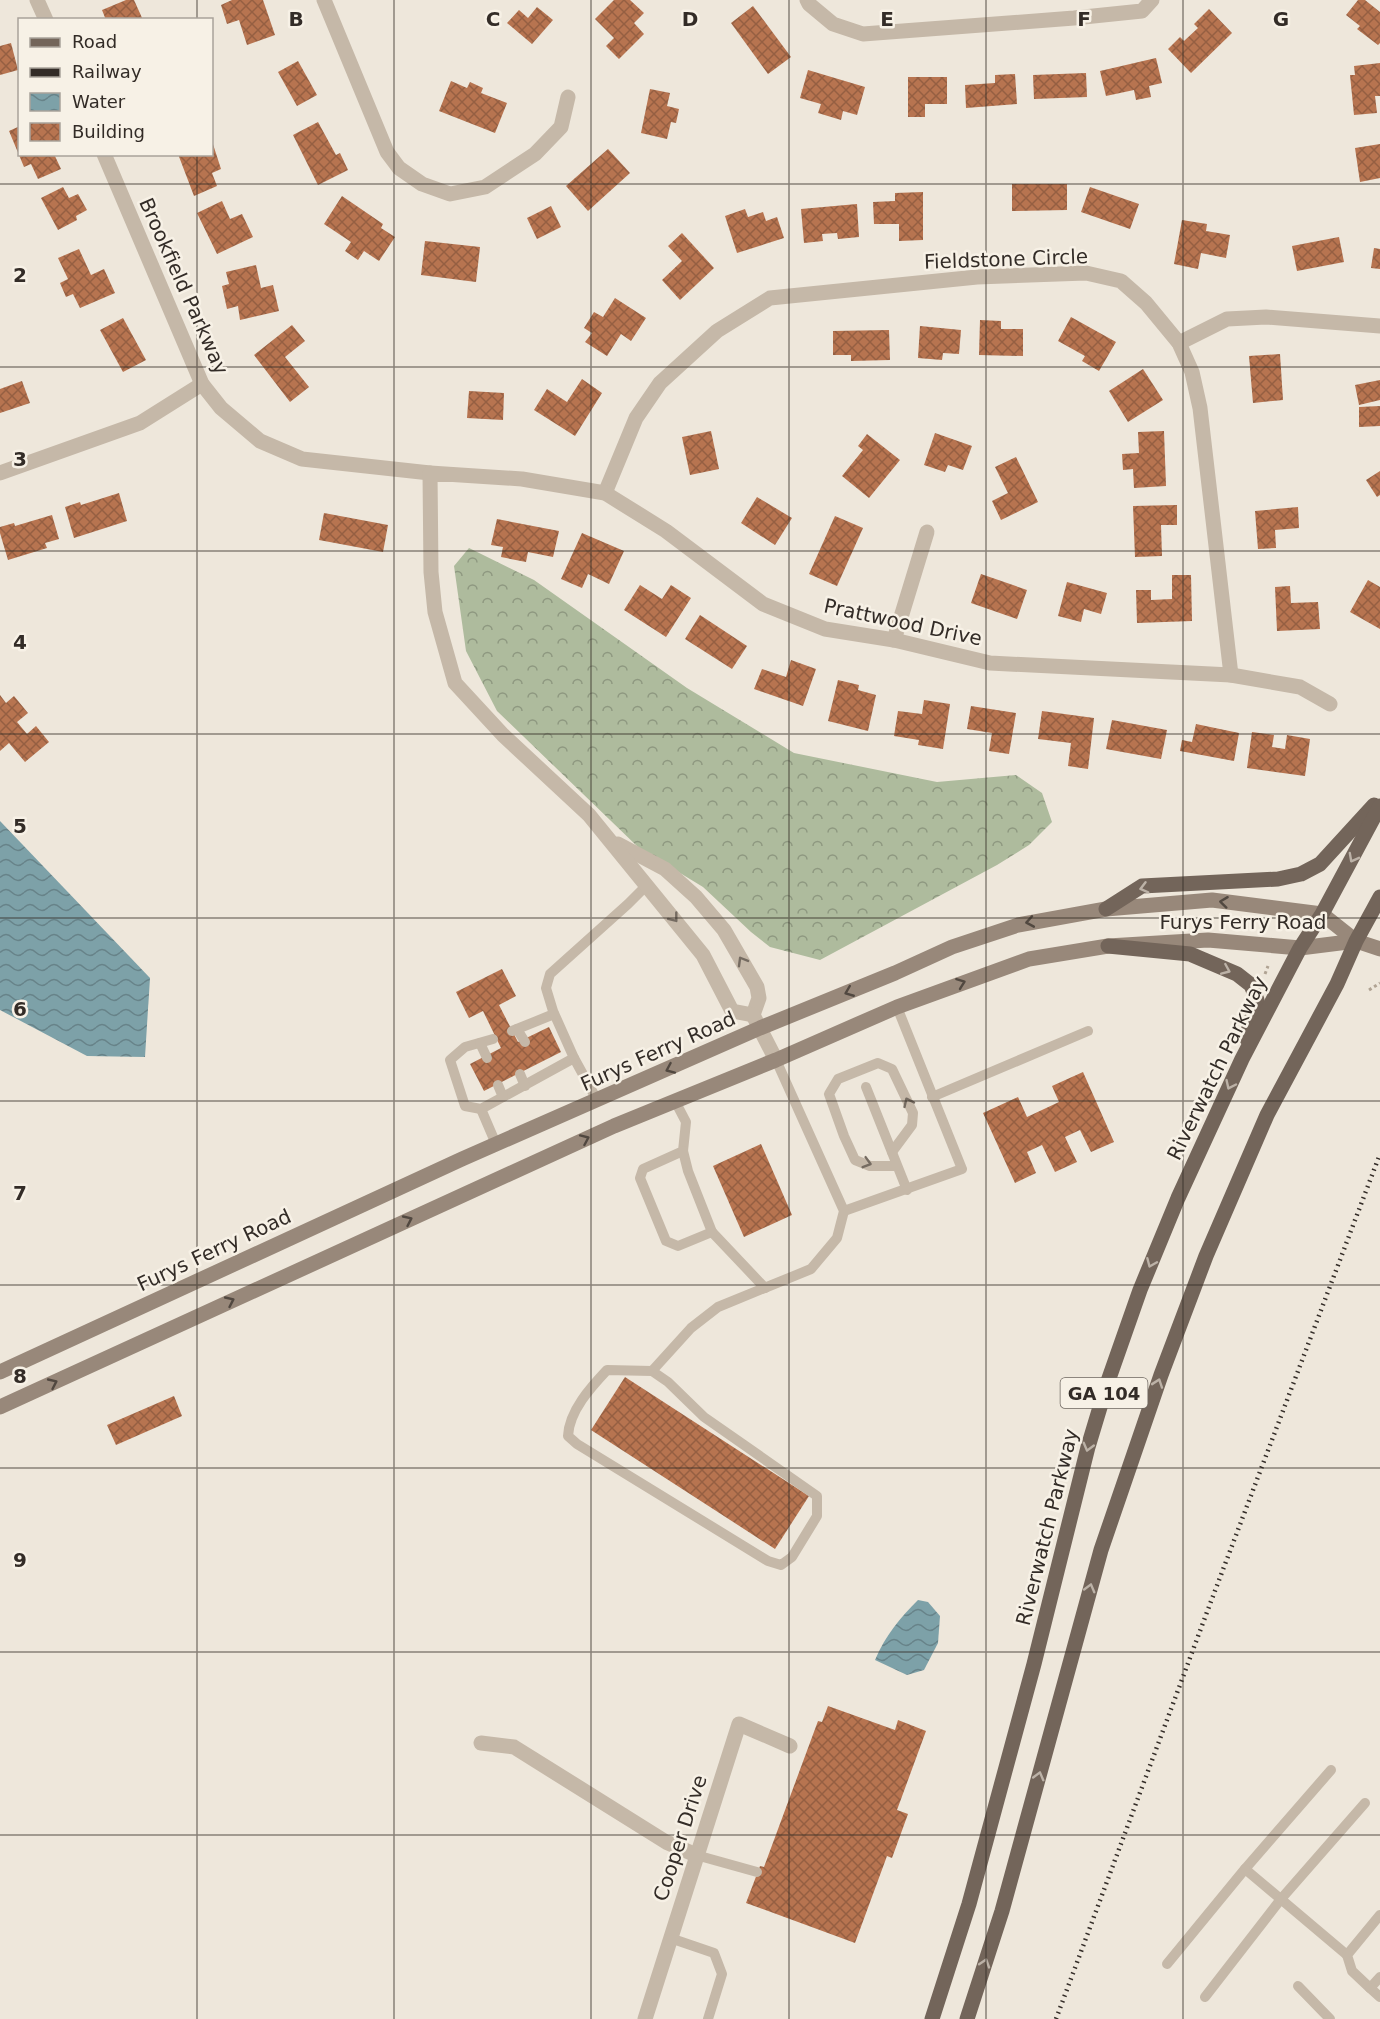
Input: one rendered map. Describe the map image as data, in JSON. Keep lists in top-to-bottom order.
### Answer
{
  "streets": {
    "main road": ["Furys Ferry Road", "Riverwatch Parkway", "GA 104"],
    "street": [
      "Fieldstone Circle",
      "Brookfield Parkway",
      "Prattwood Drive",
      "Cooper Drive"
    ]
  },
  "crossings": [
    ["Fieldstone Circle", "Prattwood Drive"],
    ["Brookfield Parkway", "Prattwood Drive"],
    ["Furys Ferry Road", "Riverwatch Parkway"],
    ["Furys Ferry Road", "GA 104"]
  ],
  "legend": [
    "Road",
    "Railway",
    "Water",
    "Building"
  ],
  "grid": {
    "columns": [
      "B",
      "C",
      "D",
      "E",
      "F",
      "G"
    ],
    "rows": [
      "2",
      "3",
      "4",
      "5",
      "6",
      "7",
      "8",
      "9"
    ]
  }
}
